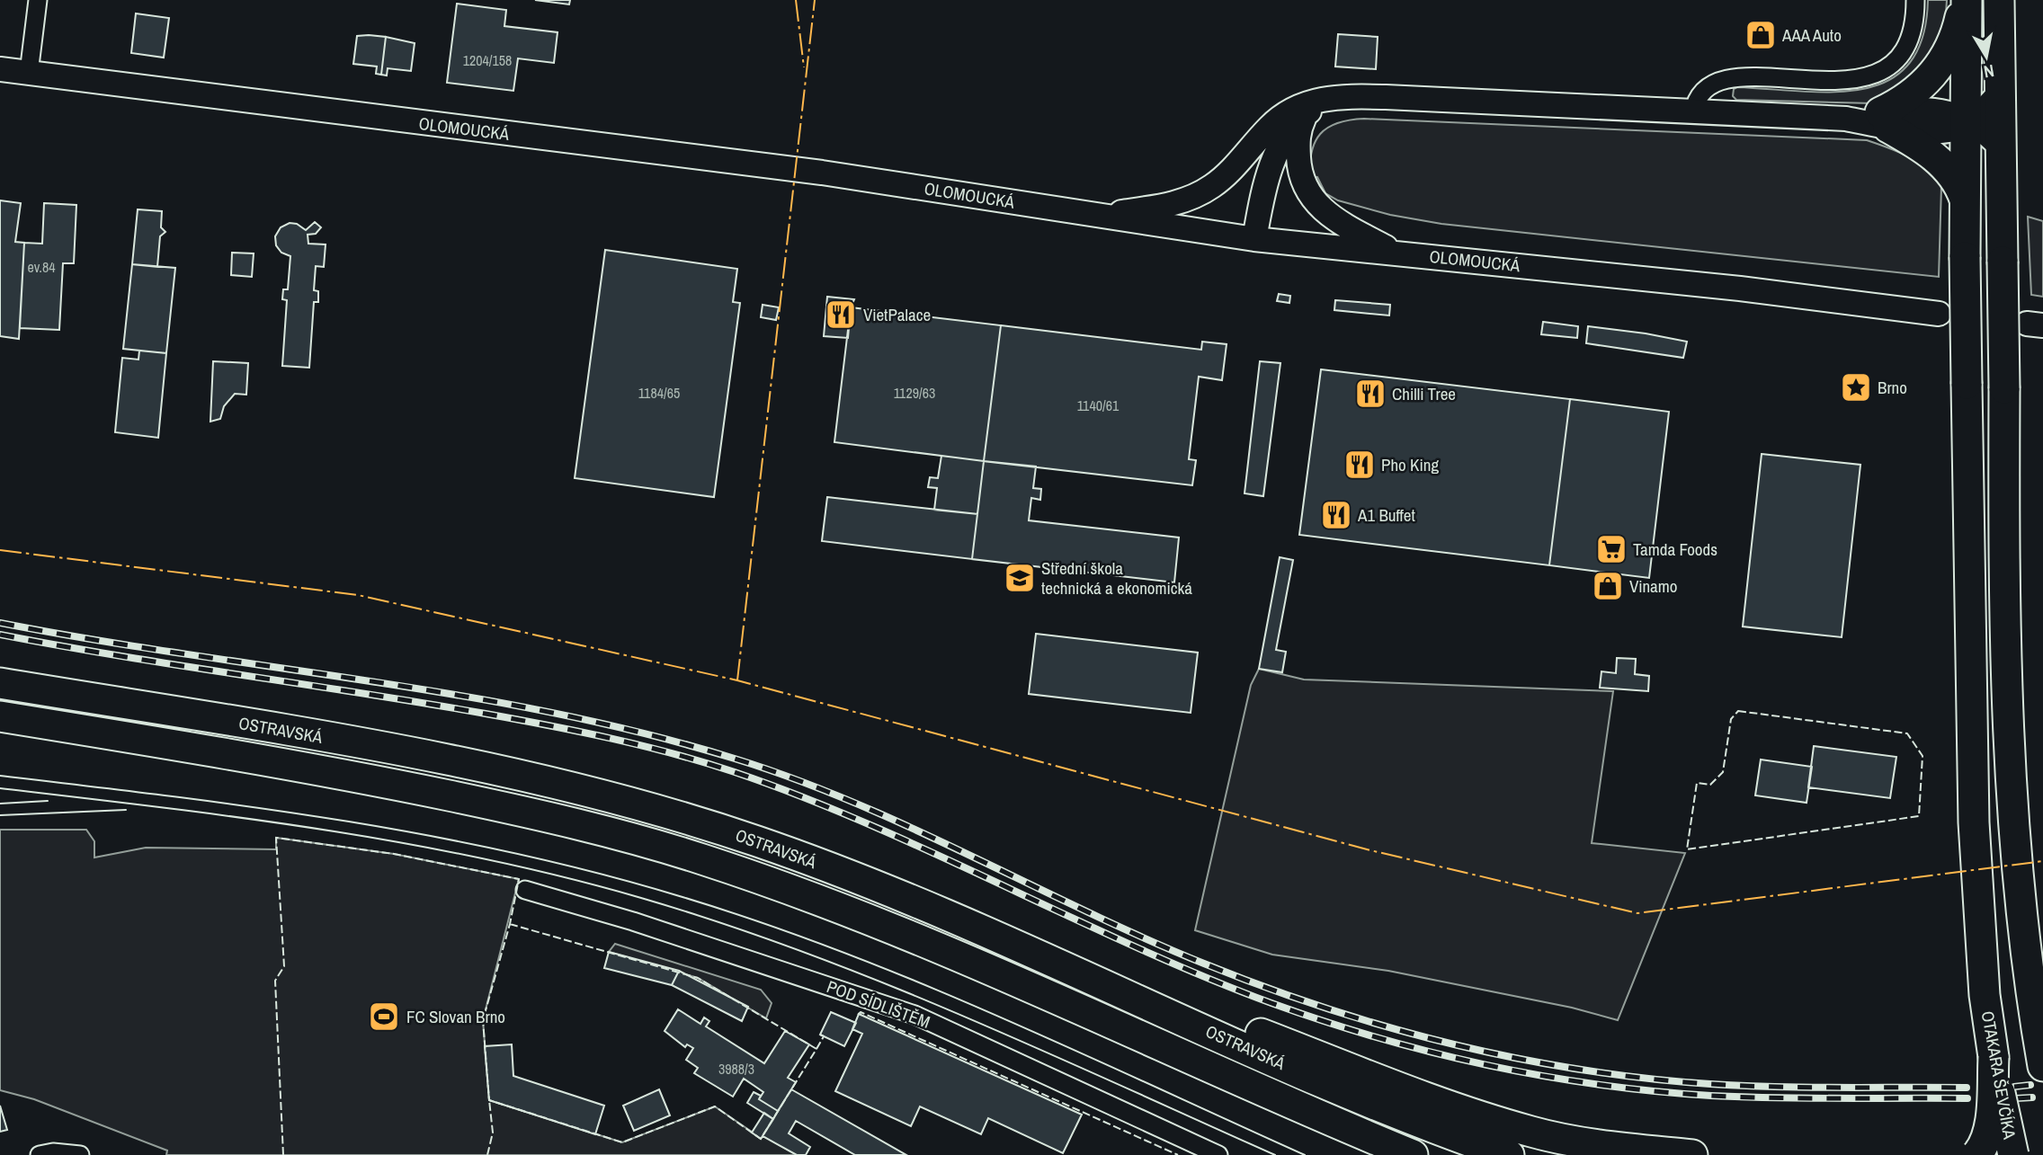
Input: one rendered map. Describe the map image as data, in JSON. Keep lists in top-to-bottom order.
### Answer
{
  "streets": {
    "highway": ["OSTRAVSKÁ", "OTAKARA ŠEVČÍKA"],
    "main road": ["OLOMOUCKÁ"],
    "street": ["POD SÍDLIŠTĚM"]
  },
  "places": {
    "shop": ["AAA Auto", "Vinamo"],
    "restaurant": [
      "VietPalace",
      "Chilli Tree",
      "Pho King",
      "A1 Buffet"
    ],
    "place": ["Brno"],
    "supermarket": ["Tamda Foods"],
    "school or university": ["Střední škola technická a ekonomická"],
    "sports": ["FC Slovan Brno"]
  },
  "house_numbers": [
    "1204/158",
    "ev.84",
    "1184/65",
    "1129/63",
    "1140/61",
    "3988/3"
  ],
  "north": "bottom"
}
